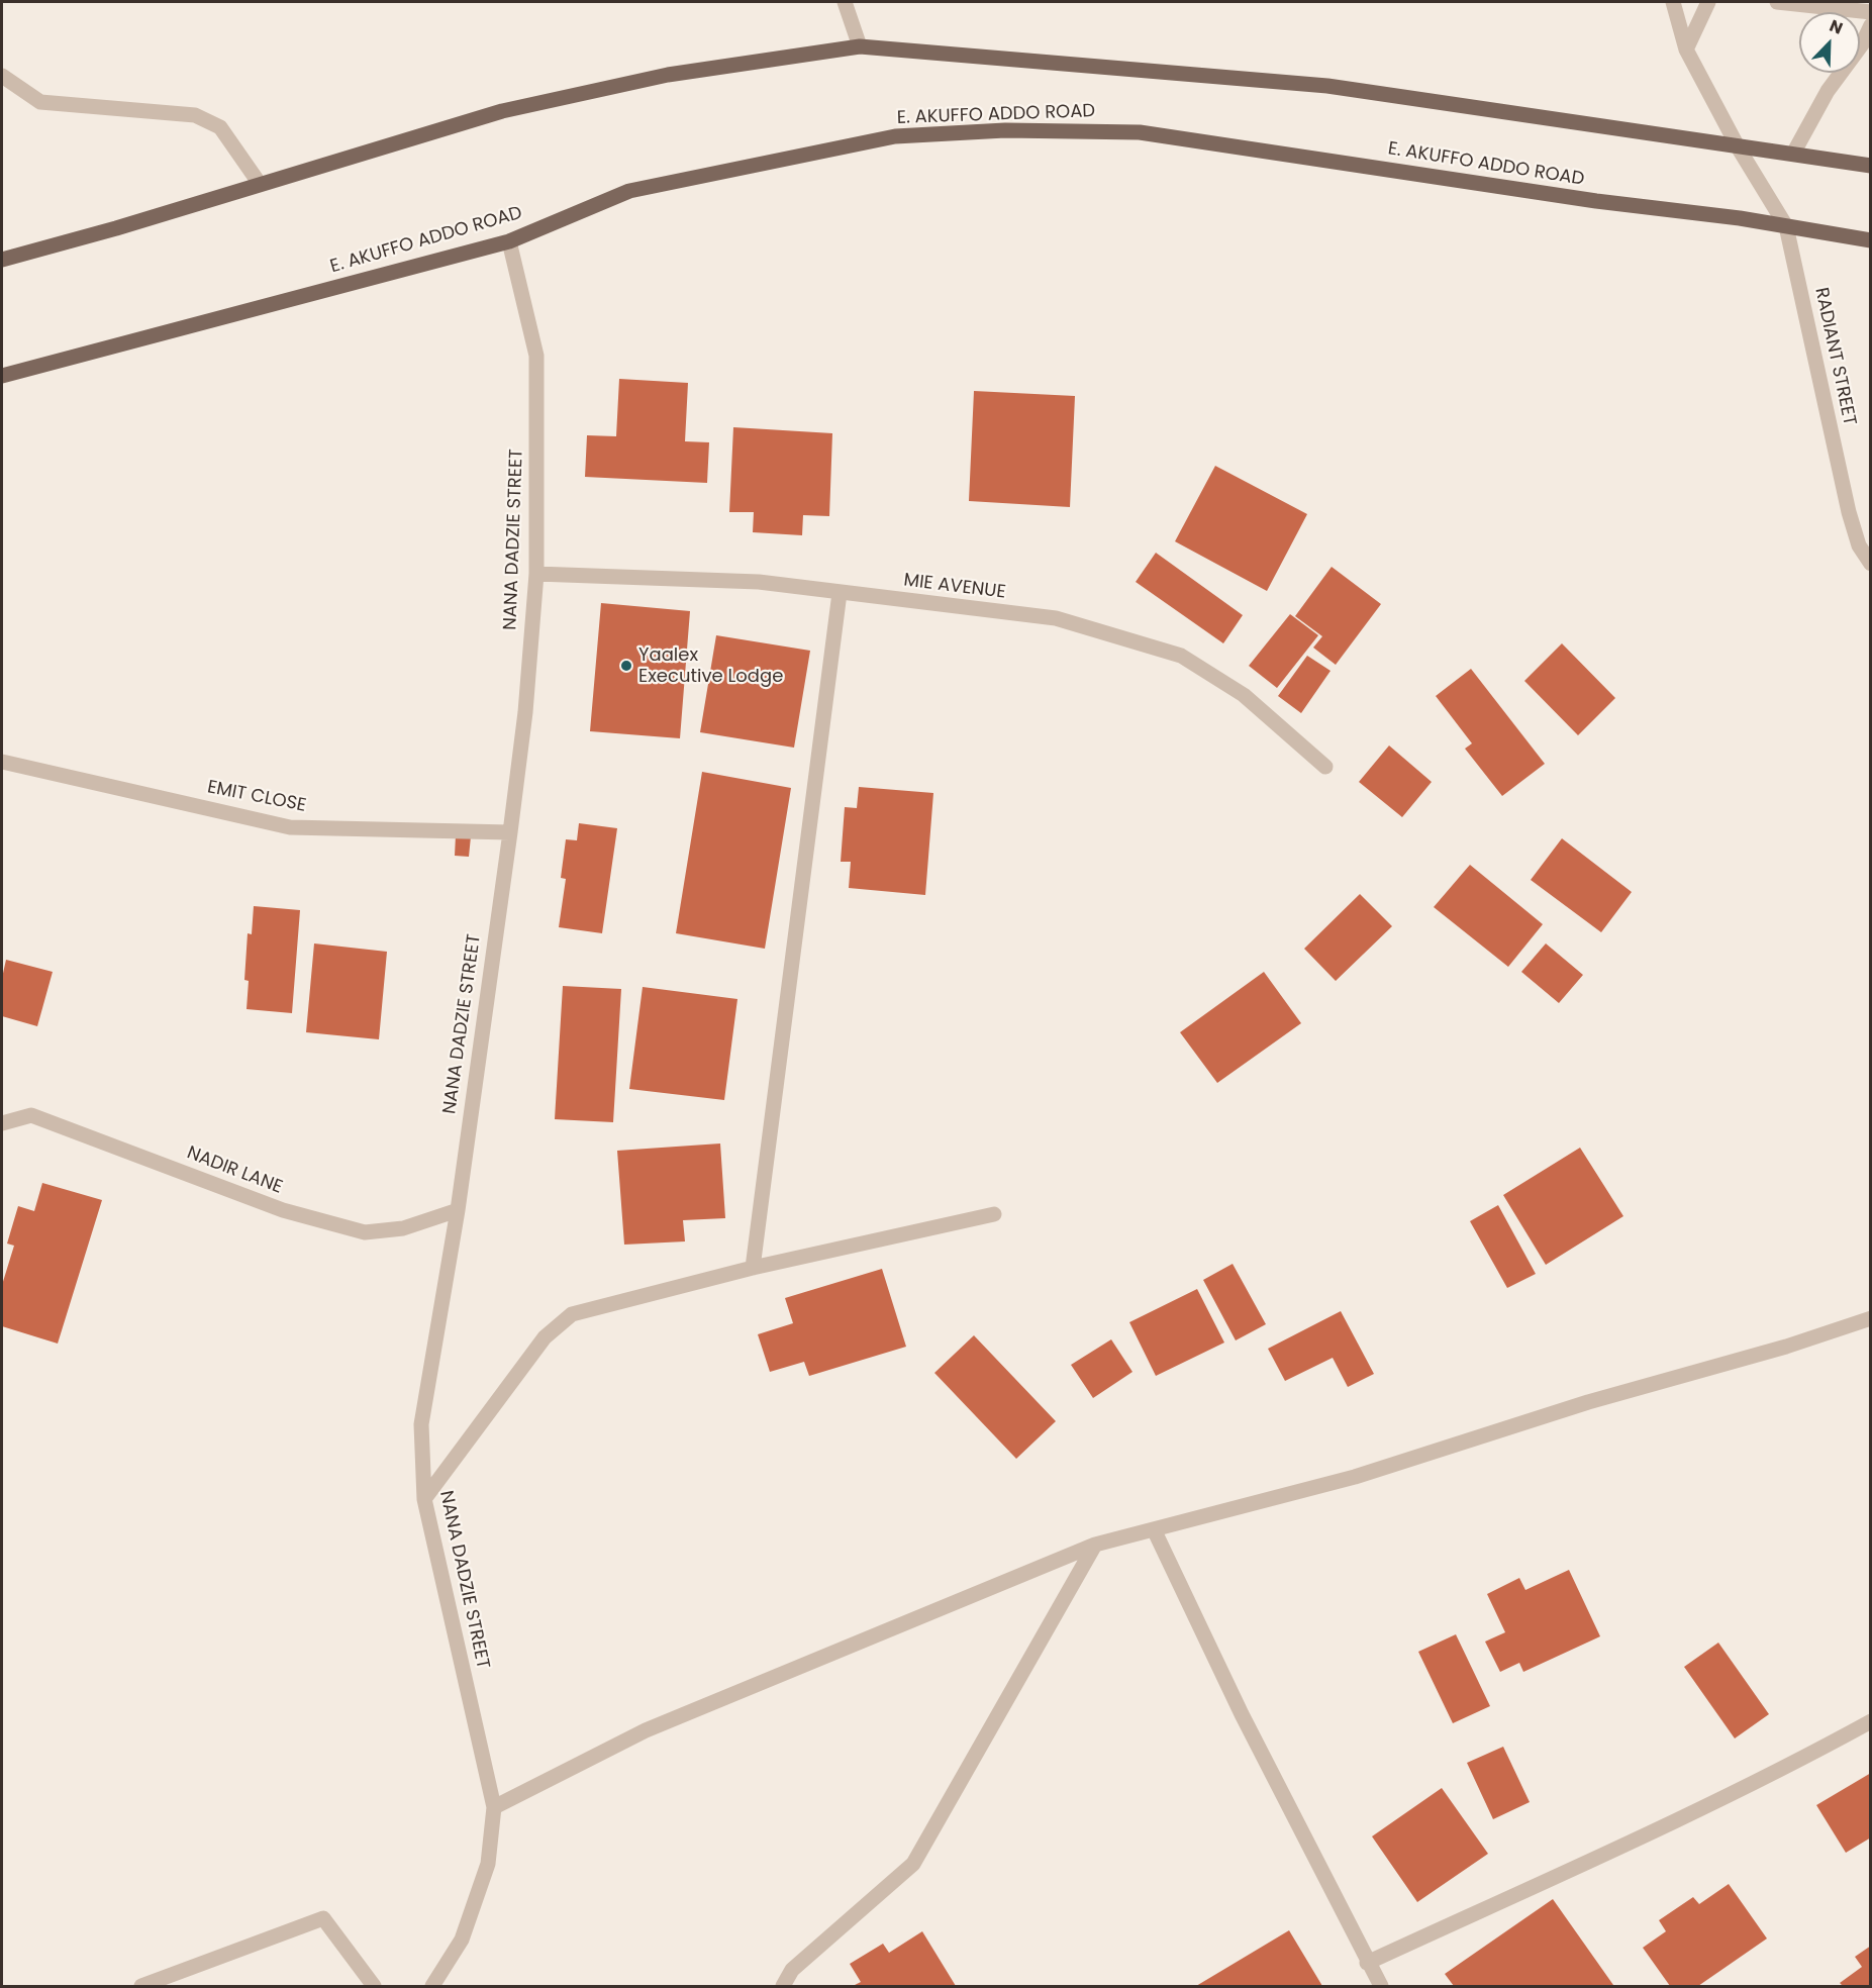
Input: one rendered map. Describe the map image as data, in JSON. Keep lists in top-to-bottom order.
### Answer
{
  "streets": {
    "main road": ["E. AKUFFO ADDO ROAD"],
    "street": [
      "RADIANT STREET",
      "NANA DADZIE STREET",
      "MIE AVENUE",
      "EMIT CLOSE",
      "NADIR LANE"
    ]
  },
  "crossings": [
    ["E. AKUFFO ADDO ROAD", "RADIANT STREET"],
    ["E. AKUFFO ADDO ROAD", "NANA DADZIE STREET"],
    ["NANA DADZIE STREET", "MIE AVENUE"],
    ["NANA DADZIE STREET", "EMIT CLOSE"],
    ["NANA DADZIE STREET", "NADIR LANE"]
  ],
  "places": ["Yaalex Executive Lodge"],
  "north": "top right"
}
